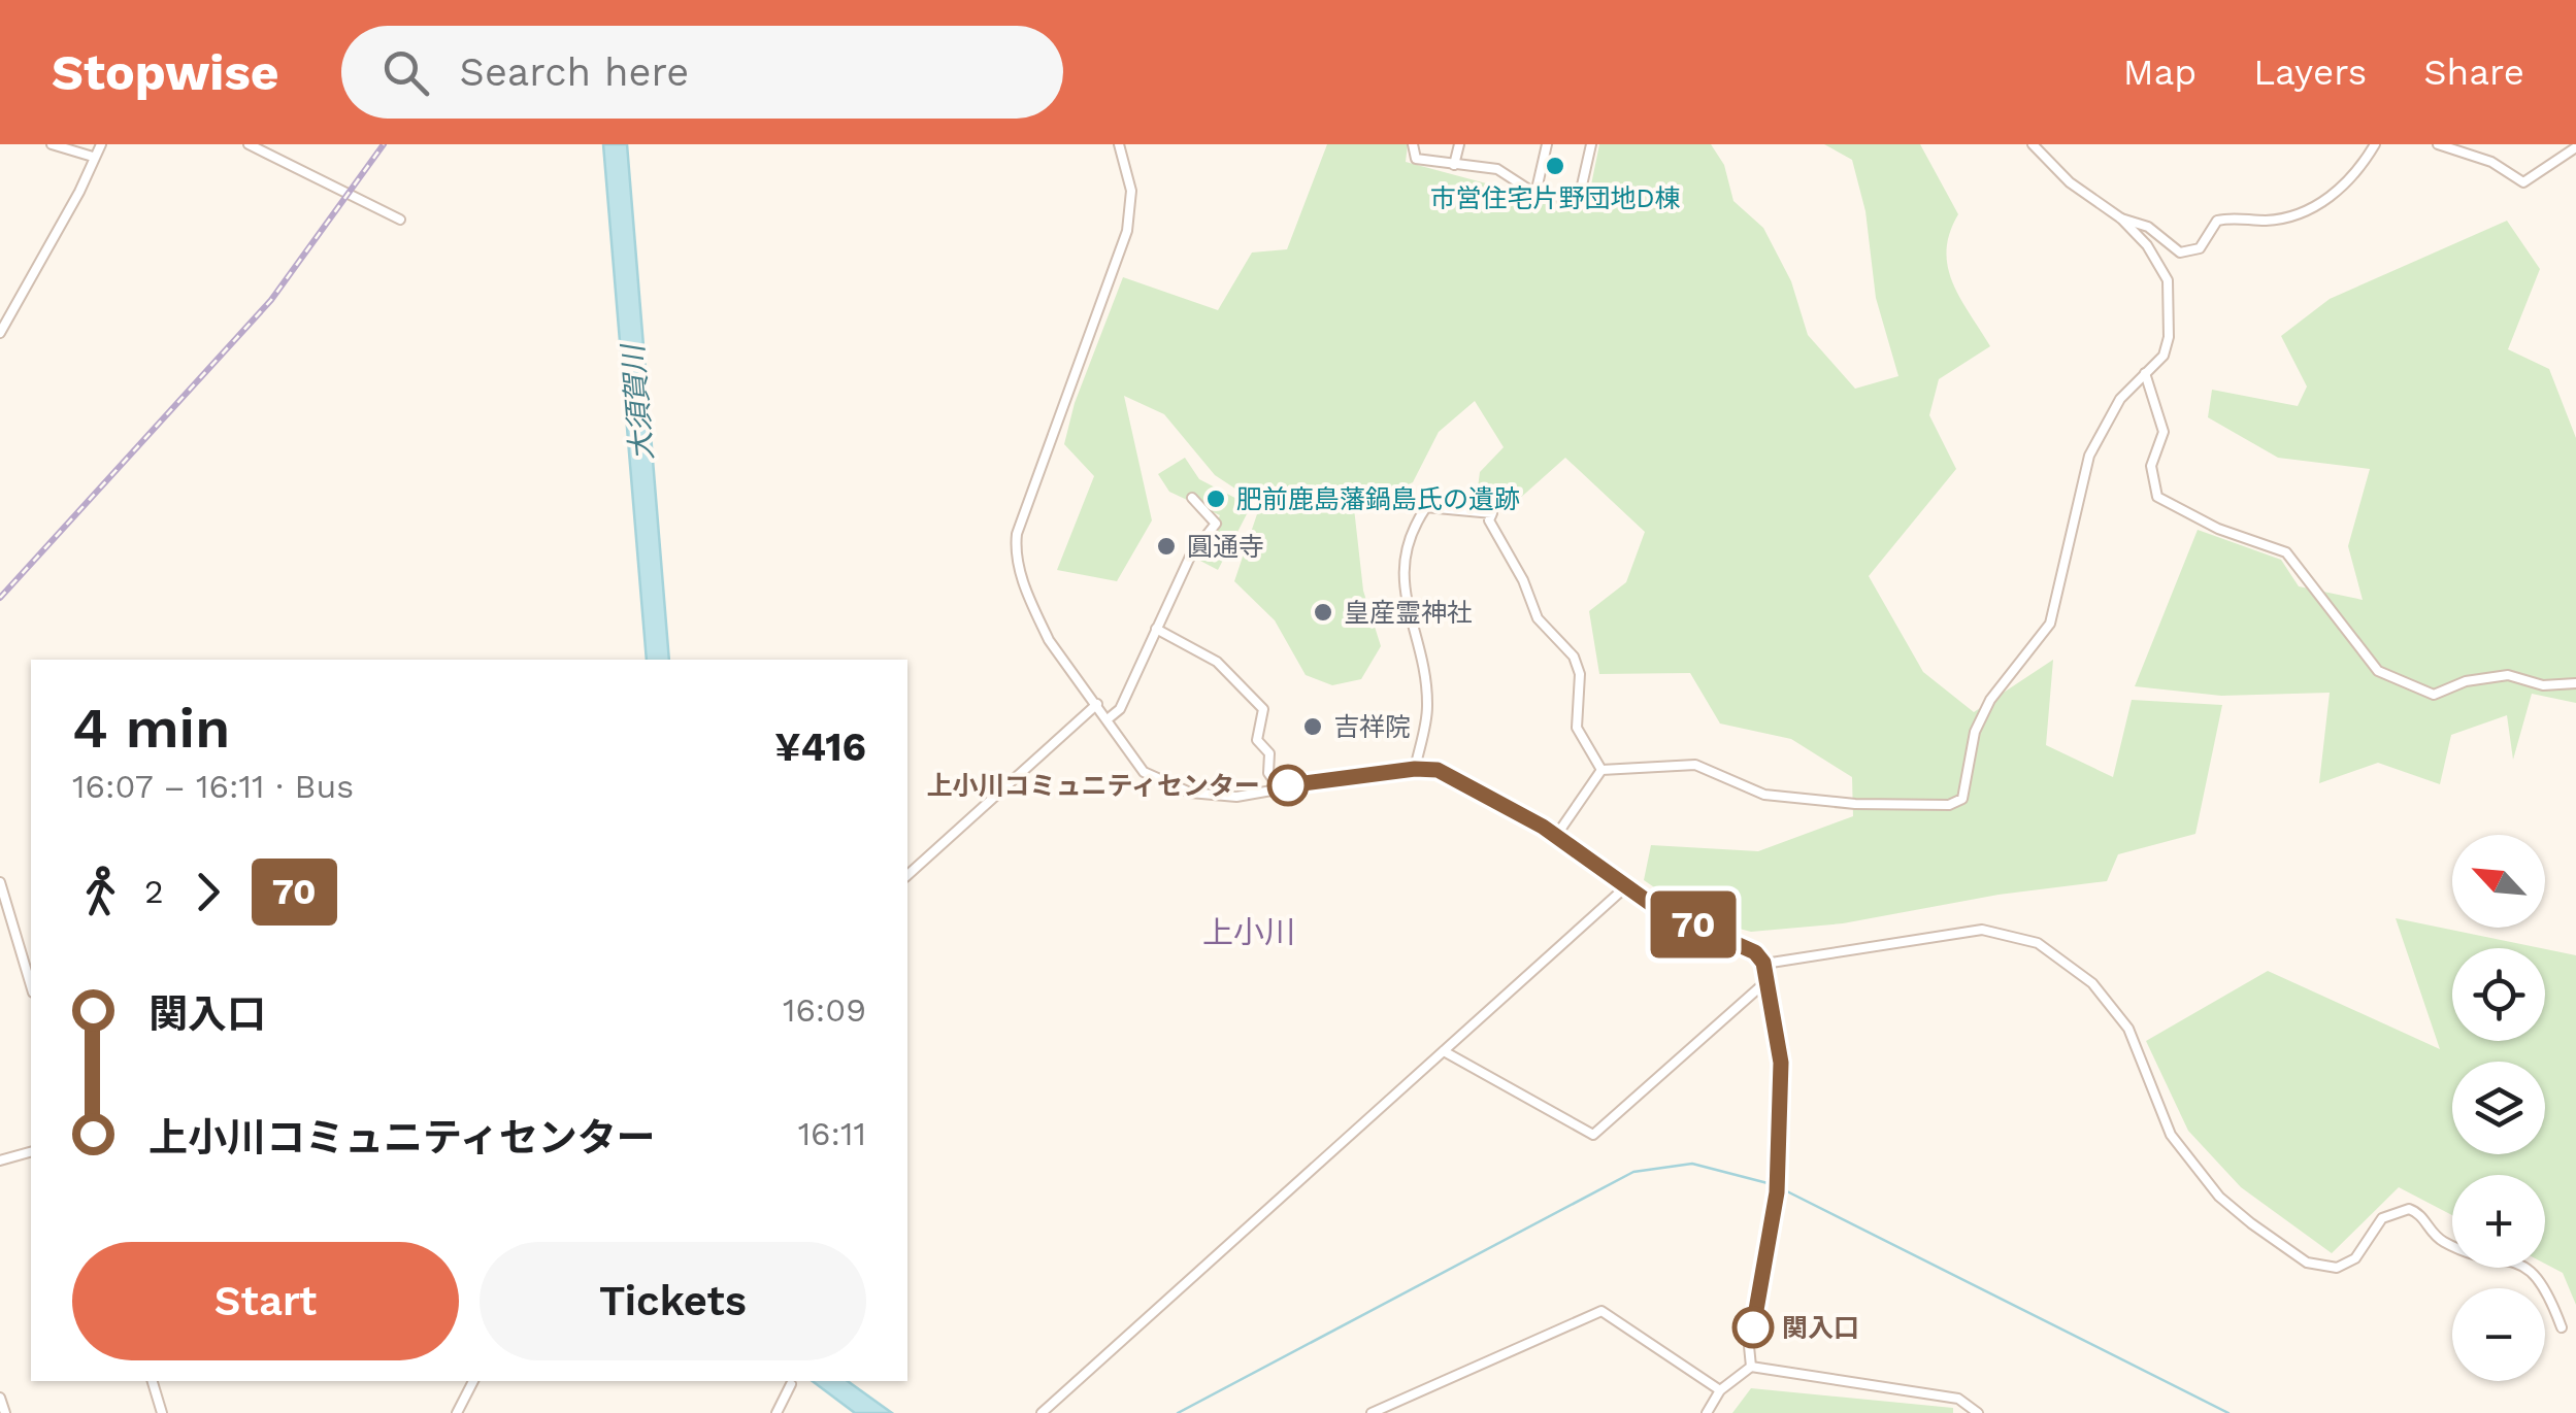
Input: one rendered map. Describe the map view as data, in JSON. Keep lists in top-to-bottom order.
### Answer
{
  "districts": ["上小川"],
  "water": ["大須賀川"],
  "places": [
    "市営住宅片野団地D棟",
    "肥前鹿島藩鍋島氏の遺跡",
    "圓通寺",
    "皇産霊神社",
    "吉祥院",
    "上小川コミュニティセンター",
    "関入口"
  ],
  "lines": ["bus line 70"],
  "north": "top left",
  "page": {
    "header": "Stopwise",
    "search": "Search here",
    "nav": ["Map", "Layers", "Share"],
    "on_map": "70",
    "heading": ["4 min", "16:07 – 16:11 · Bus", "¥416"],
    "map_buttons": ["+", "−"],
    "legs": ["2", "70"],
    "list": [
      {
        "name": "関入口",
        "value": "16:09"
      },
      {
        "name": "上小川コミュニティセンター",
        "value": "16:11"
      }
    ],
    "buttons": ["Start", "Tickets"]
  }
}
